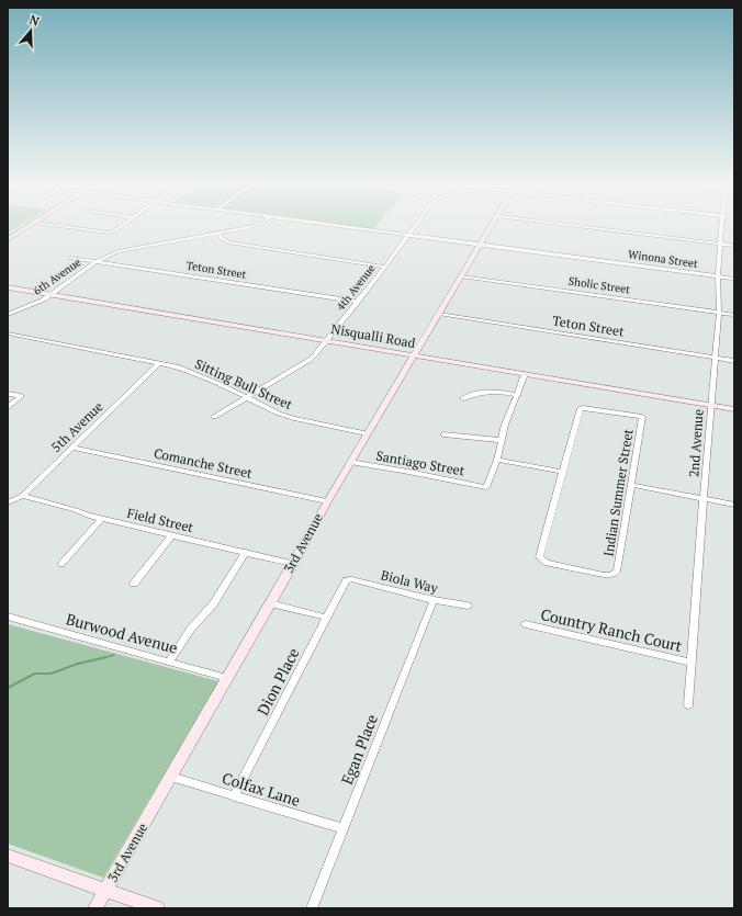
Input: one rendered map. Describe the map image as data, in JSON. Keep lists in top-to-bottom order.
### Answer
{
  "streets": {
    "street": [
      "Winona Street",
      "Teton Street",
      "6th Avenue",
      "Sholic Street",
      "4th Avenue",
      "Nisqualli Road",
      "Sitting Bull Street",
      "5th Avenue",
      "2nd Avenue",
      "Comanche Street",
      "Santiago Street",
      "Indian Summer Street",
      "Field Street",
      "3rd Avenue",
      "Biola Way",
      "Country Ranch Court",
      "Burwood Avenue",
      "Dion Place",
      "Egan Place",
      "Colfax Lane"
    ]
  },
  "crossings": [
    ["Winona Street", "4th Avenue"],
    ["Winona Street", "2nd Avenue"],
    ["Winona Street", "3rd Avenue"],
    ["Teton Street", "6th Avenue"],
    ["Teton Street", "4th Avenue"],
    ["Teton Street", "2nd Avenue"],
    ["Teton Street", "3rd Avenue"],
    ["6th Avenue", "Nisqualli Road"],
    ["Sholic Street", "2nd Avenue"],
    ["Sholic Street", "3rd Avenue"],
    ["4th Avenue", "Nisqualli Road"],
    ["4th Avenue", "Sitting Bull Street"],
    ["Nisqualli Road", "2nd Avenue"],
    ["Nisqualli Road", "3rd Avenue"],
    ["Sitting Bull Street", "5th Avenue"],
    ["Sitting Bull Street", "3rd Avenue"],
    ["5th Avenue", "Comanche Street"],
    ["5th Avenue", "Field Street"],
    ["2nd Avenue", "Country Ranch Court"],
    ["Comanche Street", "3rd Avenue"],
    ["Santiago Street", "3rd Avenue"],
    ["Field Street", "3rd Avenue"],
    ["3rd Avenue", "Burwood Avenue"],
    ["3rd Avenue", "Colfax Lane"],
    ["Biola Way", "Dion Place"],
    ["Biola Way", "Egan Place"],
    ["Dion Place", "Colfax Lane"],
    ["Egan Place", "Colfax Lane"]
  ],
  "north": "top"
}
